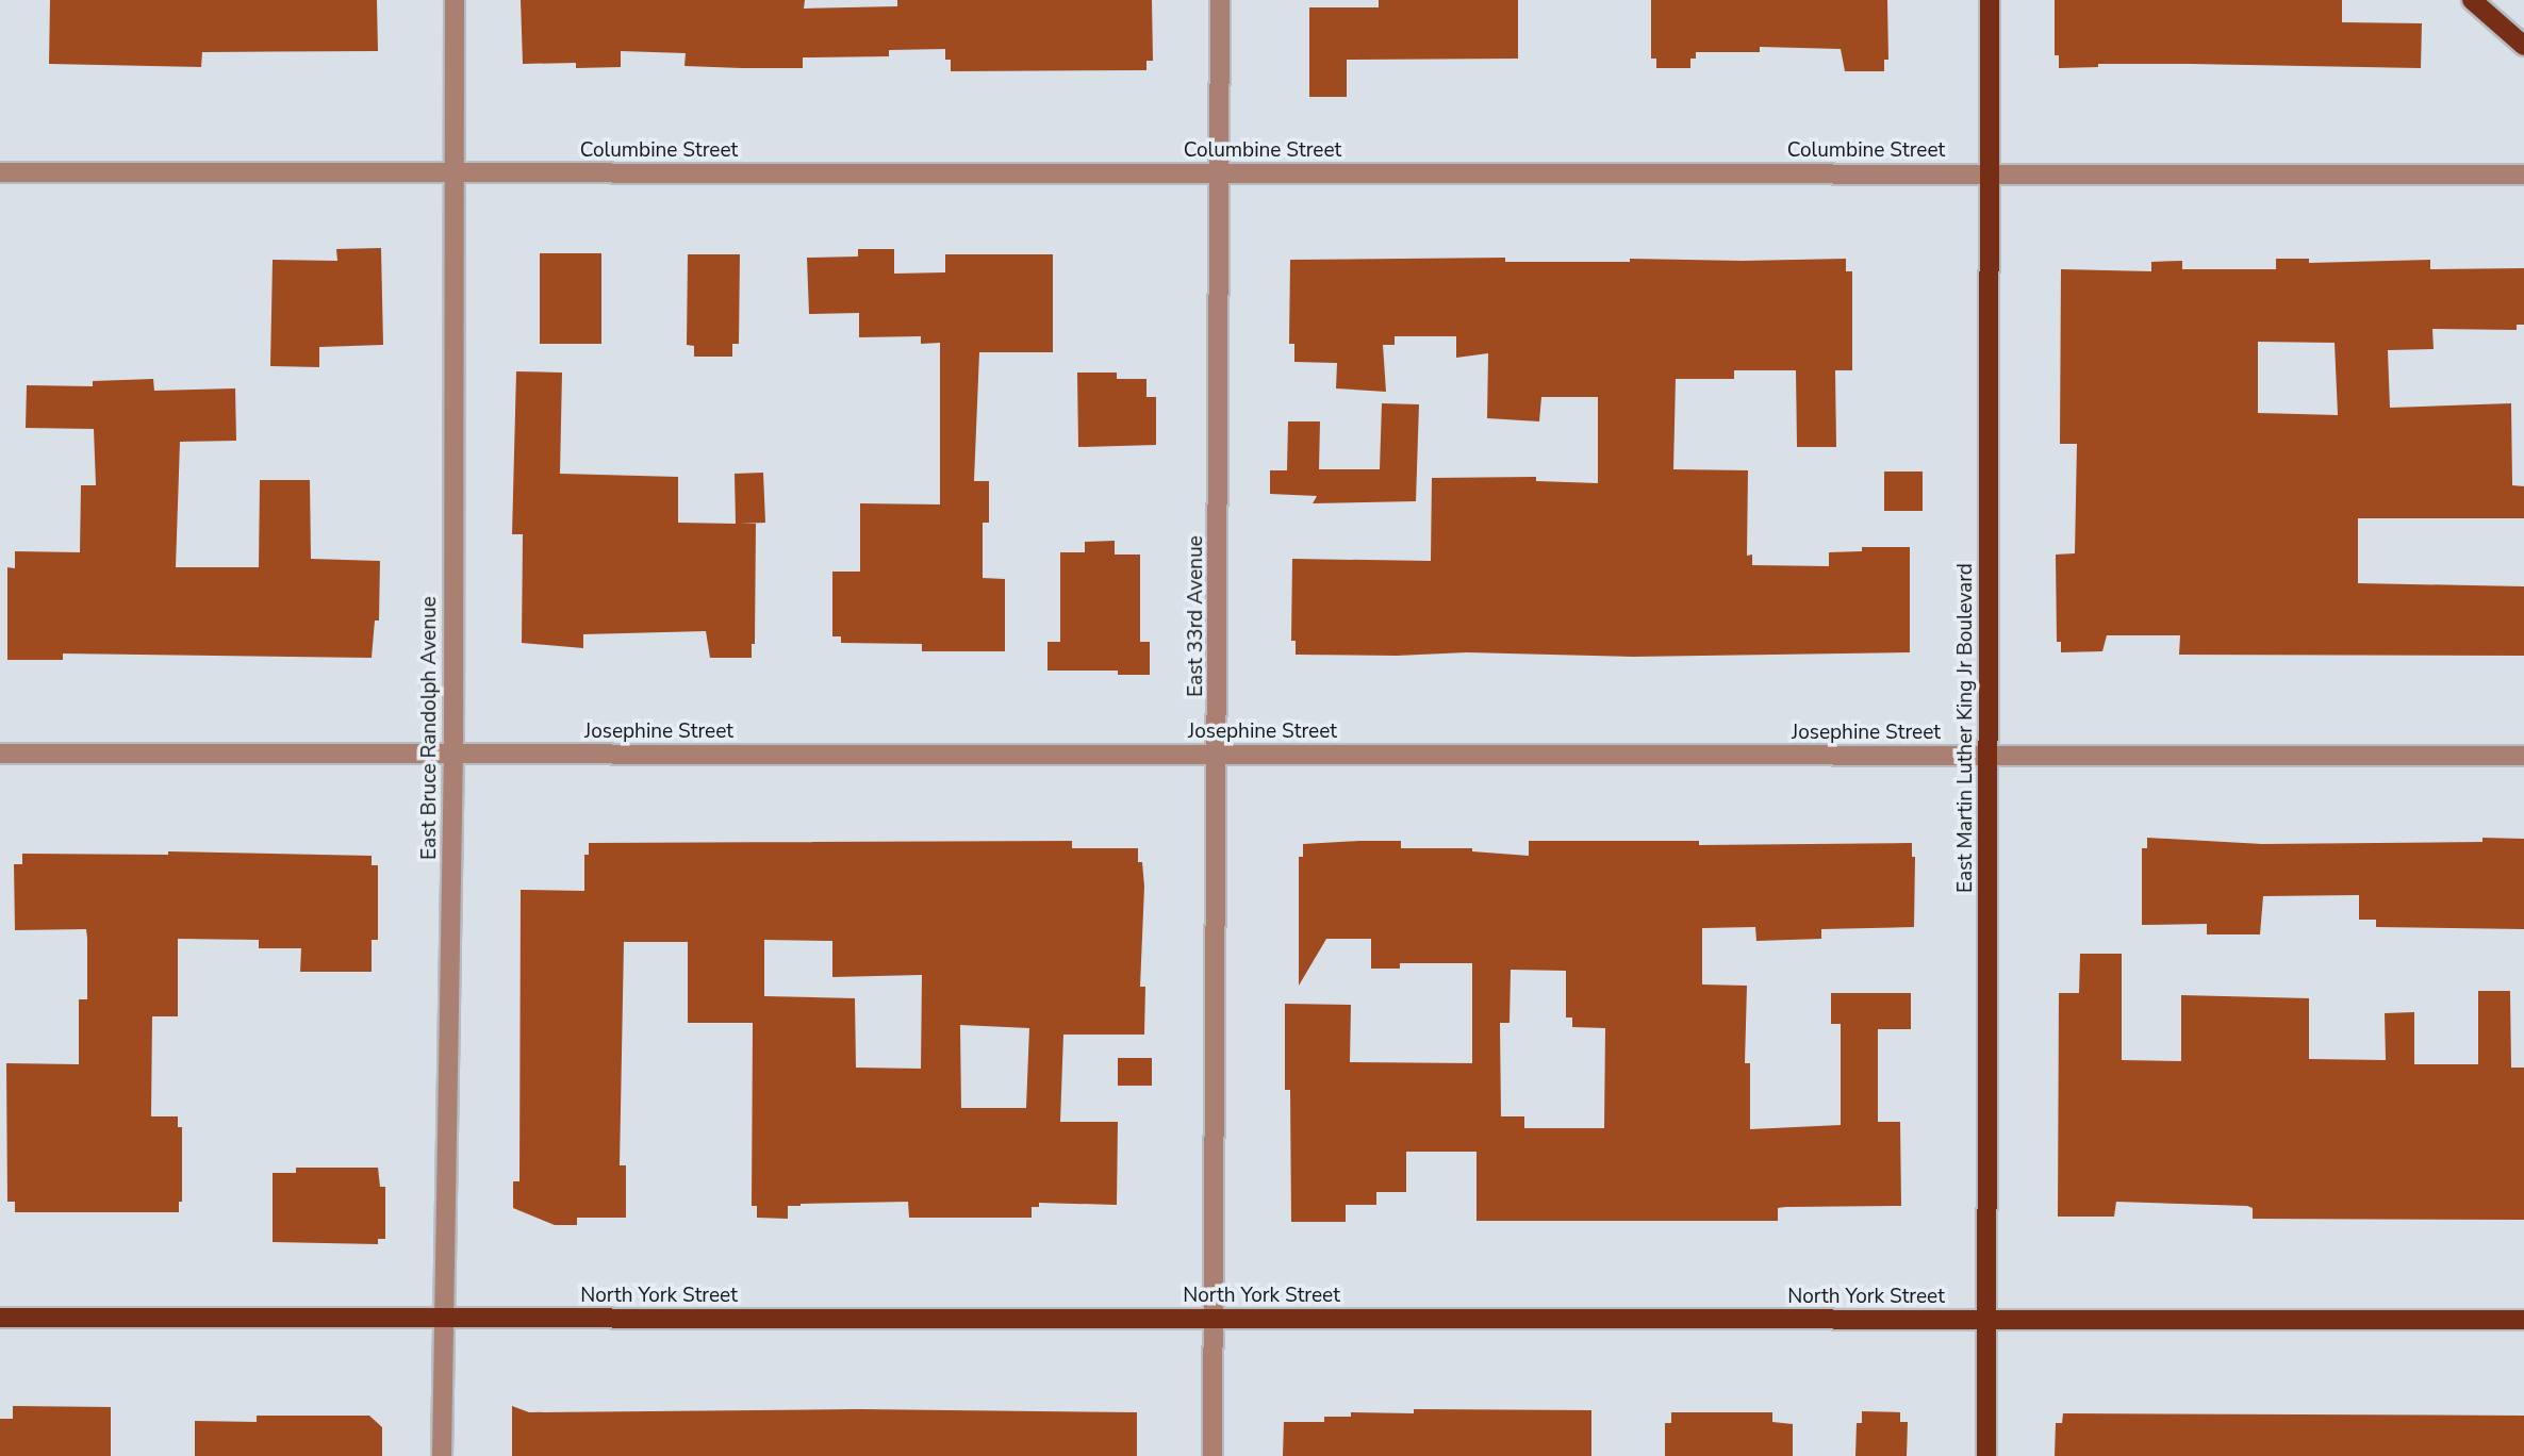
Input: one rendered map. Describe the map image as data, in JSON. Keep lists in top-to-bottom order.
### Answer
{
  "streets": {
    "main road": ["East Martin Luther King Jr Boulevard", "North York Street"],
    "street": [
      "Columbine Street",
      "East 33rd Avenue",
      "East Bruce Randolph Avenue",
      "Josephine Street"
    ]
  },
  "crossings": [
    ["Columbine Street", "East 33rd Avenue"],
    ["Columbine Street", "East Bruce Randolph Avenue"],
    ["Columbine Street", "East Martin Luther King Jr Boulevard"],
    ["East 33rd Avenue", "Josephine Street"],
    ["East 33rd Avenue", "North York Street"],
    ["East Bruce Randolph Avenue", "Josephine Street"],
    ["East Bruce Randolph Avenue", "North York Street"],
    ["East Martin Luther King Jr Boulevard", "Josephine Street"],
    ["East Martin Luther King Jr Boulevard", "North York Street"]
  ]
}
